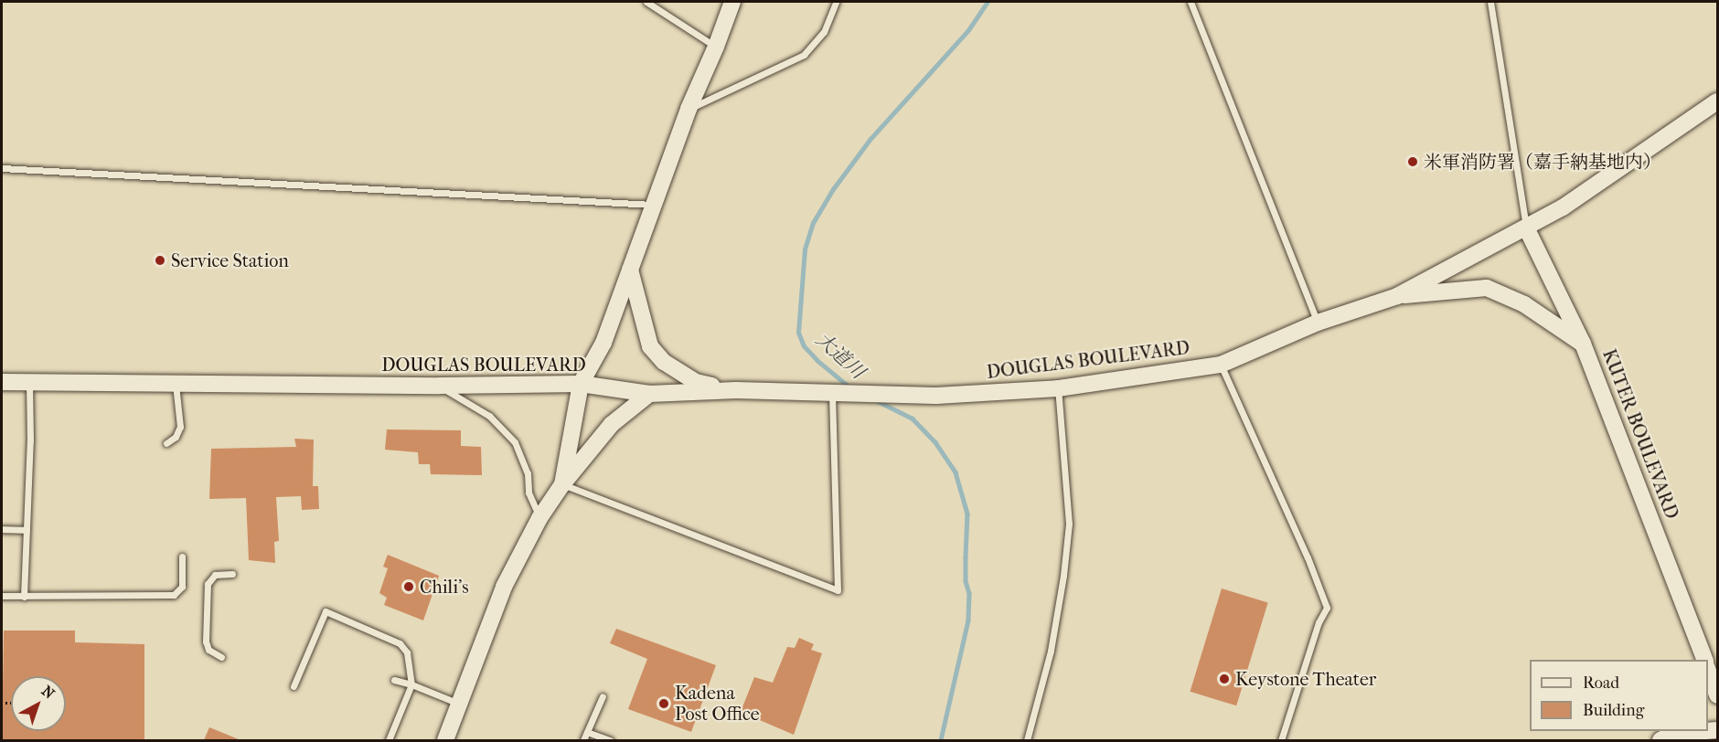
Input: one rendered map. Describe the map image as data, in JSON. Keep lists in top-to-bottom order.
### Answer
{
  "streets": {
    "street": ["DOUGLAS BOULEVARD", "KUTER BOULEVARD"]
  },
  "crossings": [
    ["DOUGLAS BOULEVARD", "KUTER BOULEVARD"]
  ],
  "water": ["大道川"],
  "places": [
    "米軍消防署（嘉手納基地内）",
    "Service Station",
    "Chili's",
    "Keystone Theater",
    "Kadena Post Office"
  ],
  "legend": ["Road", "Building"],
  "north": "top right"
}
